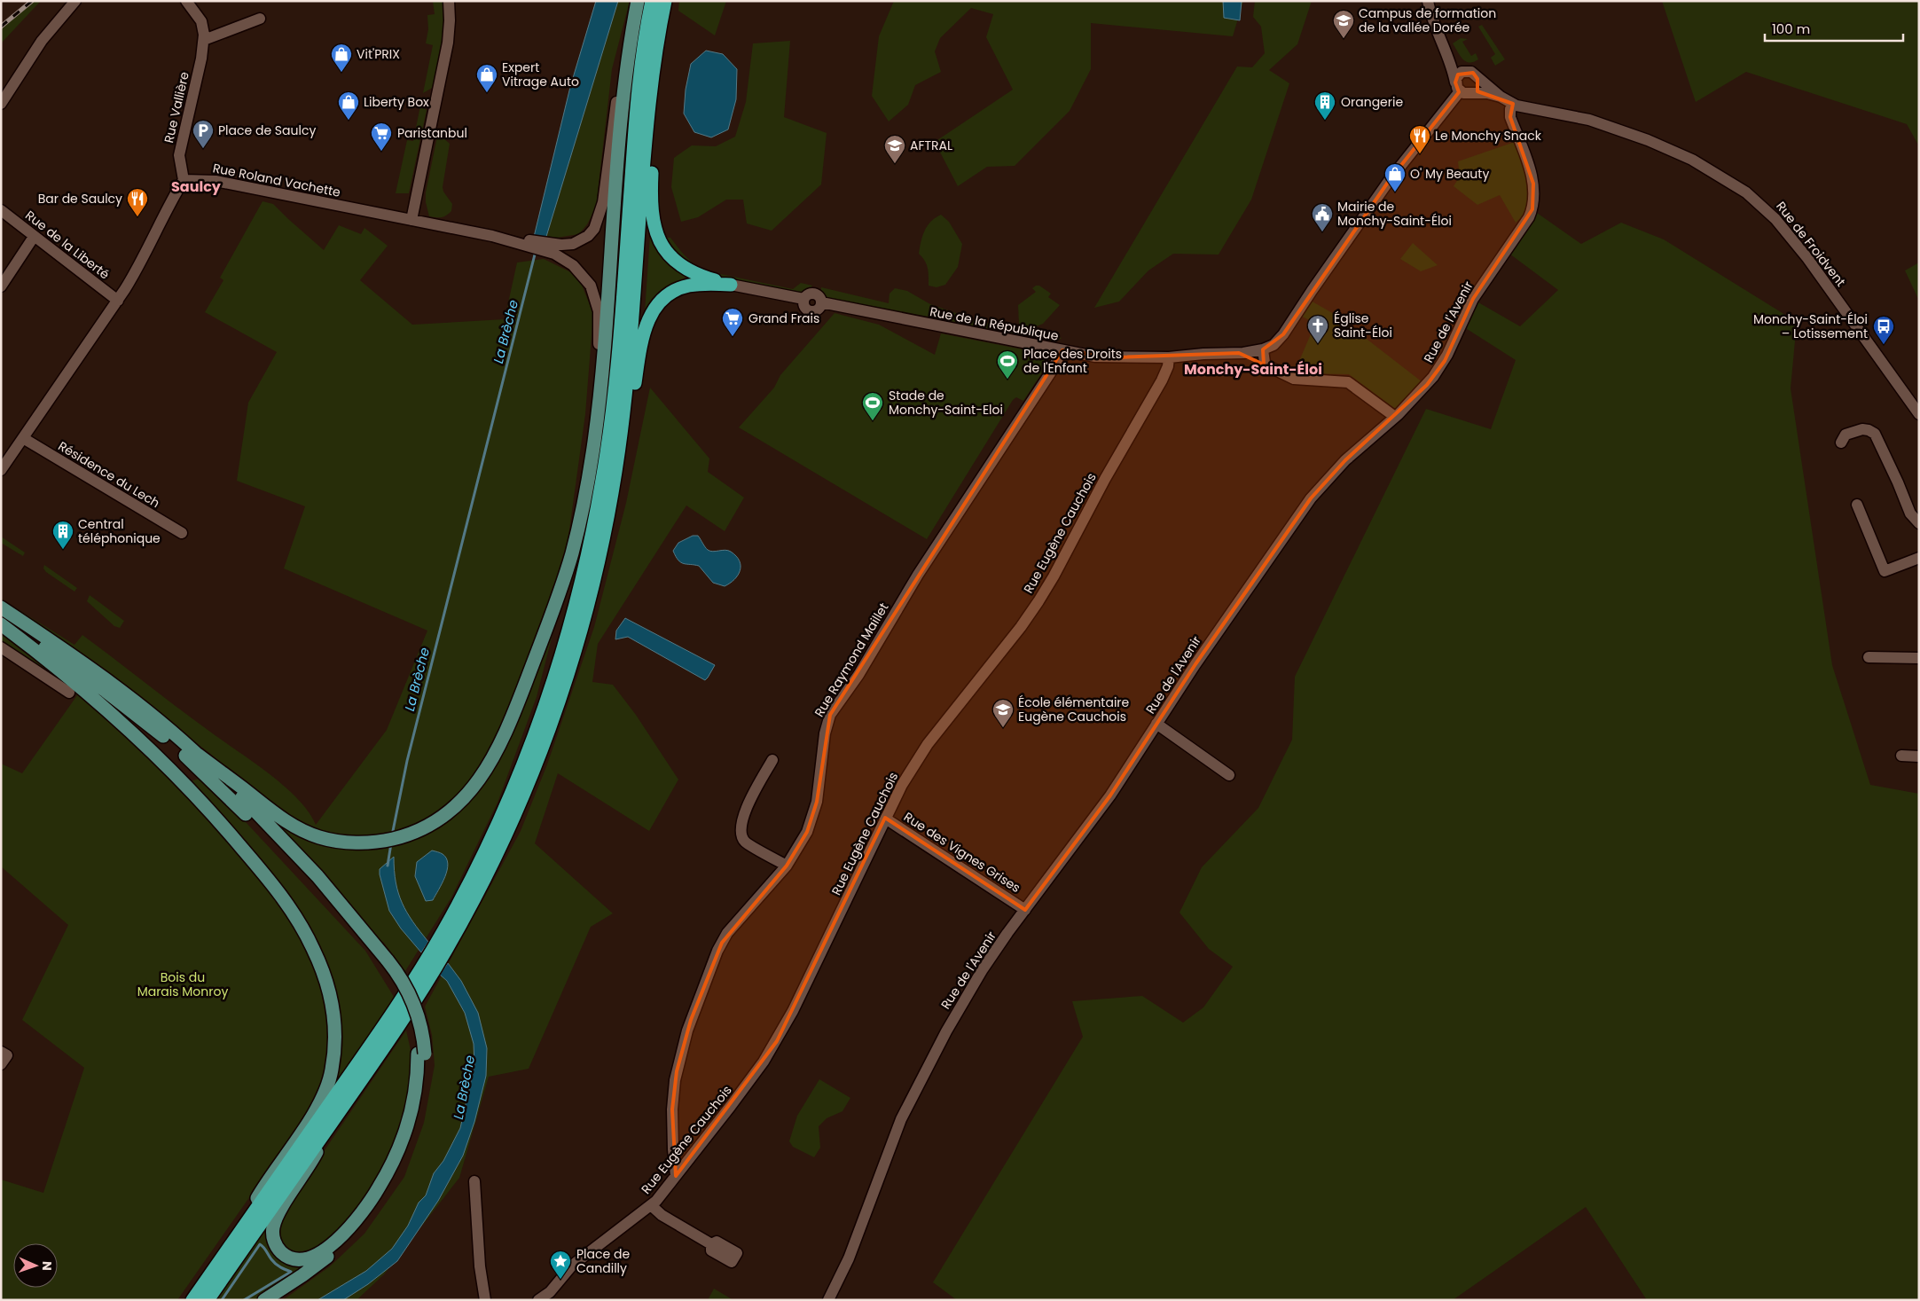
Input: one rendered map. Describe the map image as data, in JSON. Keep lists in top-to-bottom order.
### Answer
{
  "streets": {
    "street": [
      "Rue Vallière",
      "Rue Roland Vachette",
      "Rue de Froidvent",
      "Rue de la Liberté",
      "Rue de l'Avenir",
      "Rue de la République",
      "Résidence du Lech",
      "Rue Eugène Cauchois",
      "Rue Raymond Maillet",
      "Rue des Vignes Grises"
    ]
  },
  "crossings": [
    ["Rue Vallière", "Rue Roland Vachette"],
    ["Rue de Froidvent", "Rue de l'Avenir"],
    ["Rue de l'Avenir", "Rue des Vignes Grises"],
    ["Rue de la République", "Rue Eugène Cauchois"],
    ["Rue de la République", "Rue Raymond Maillet"],
    ["Rue Eugène Cauchois", "Rue Raymond Maillet"],
    ["Rue Eugène Cauchois", "Rue des Vignes Grises"]
  ],
  "districts": ["Saulcy", "Monchy-Saint-Éloi"],
  "water": ["La Brèche"],
  "parks": ["Bois du Marais Monroy"],
  "places": {
    "school or university": ["Campus de formation de la vallée Dorée", "AFTRAL", "École élémentaire Eugène Cauchois"],
    "shop": [
      "Vit'PRIX",
      "Expert Vitrage Auto",
      "Liberty Box",
      "O' My Beauty"
    ],
    "building": ["Orangerie", "Central téléphonique"],
    "parking": ["Place de Saulcy"],
    "supermarket": ["Paristanbul", "Grand Frais"],
    "restaurant": ["Le Monchy Snack", "Bar de Saulcy"],
    "public building": ["Mairie de Monchy-Saint-Éloi"],
    "church": ["Église Saint-Éloi"],
    "bus stop": ["Monchy-Saint-Éloi – Lotissement"],
    "sports": ["Place des Droits de l'Enfant", "Stade de Monchy-Saint-Eloi"],
    "place": ["Place de Candilly"]
  },
  "scale_bar": "100 m",
  "north": "right"
}
